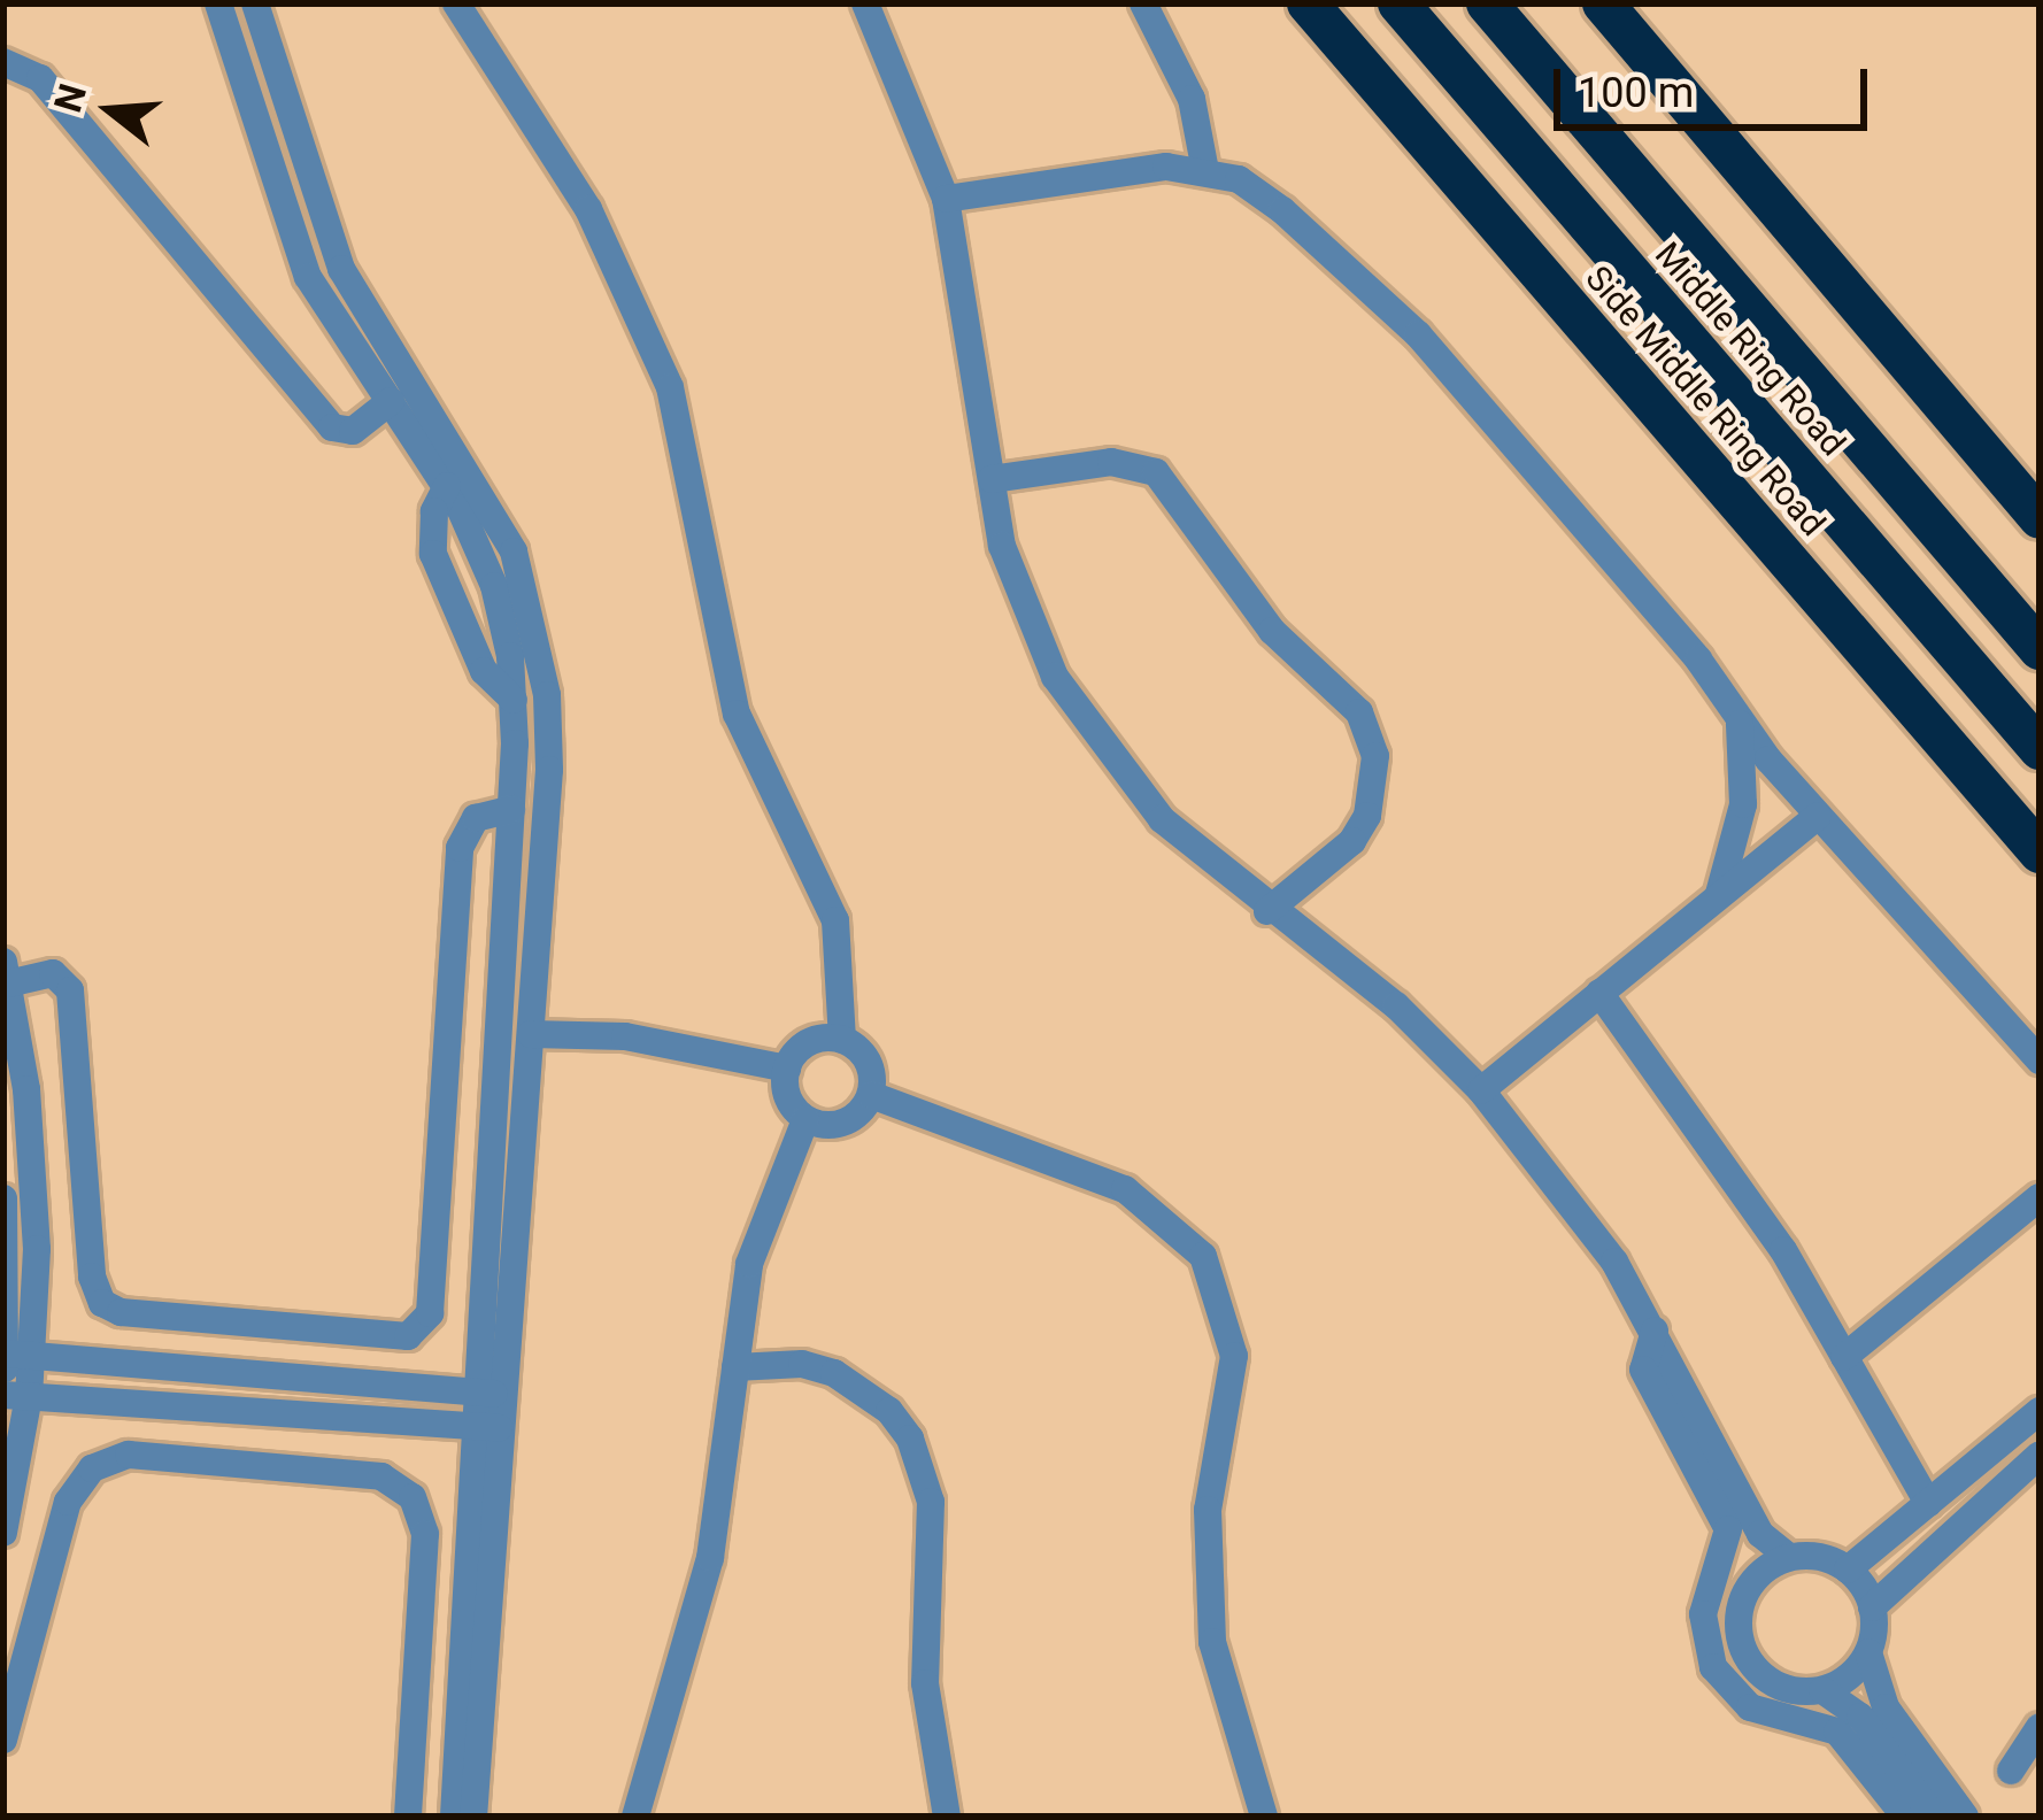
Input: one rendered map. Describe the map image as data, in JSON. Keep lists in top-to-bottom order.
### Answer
{
  "streets": {
    "highway": ["Middle Ring Road", "Side Middle Ring Road"]
  },
  "scale_bar": "100 m",
  "north": "left"
}
